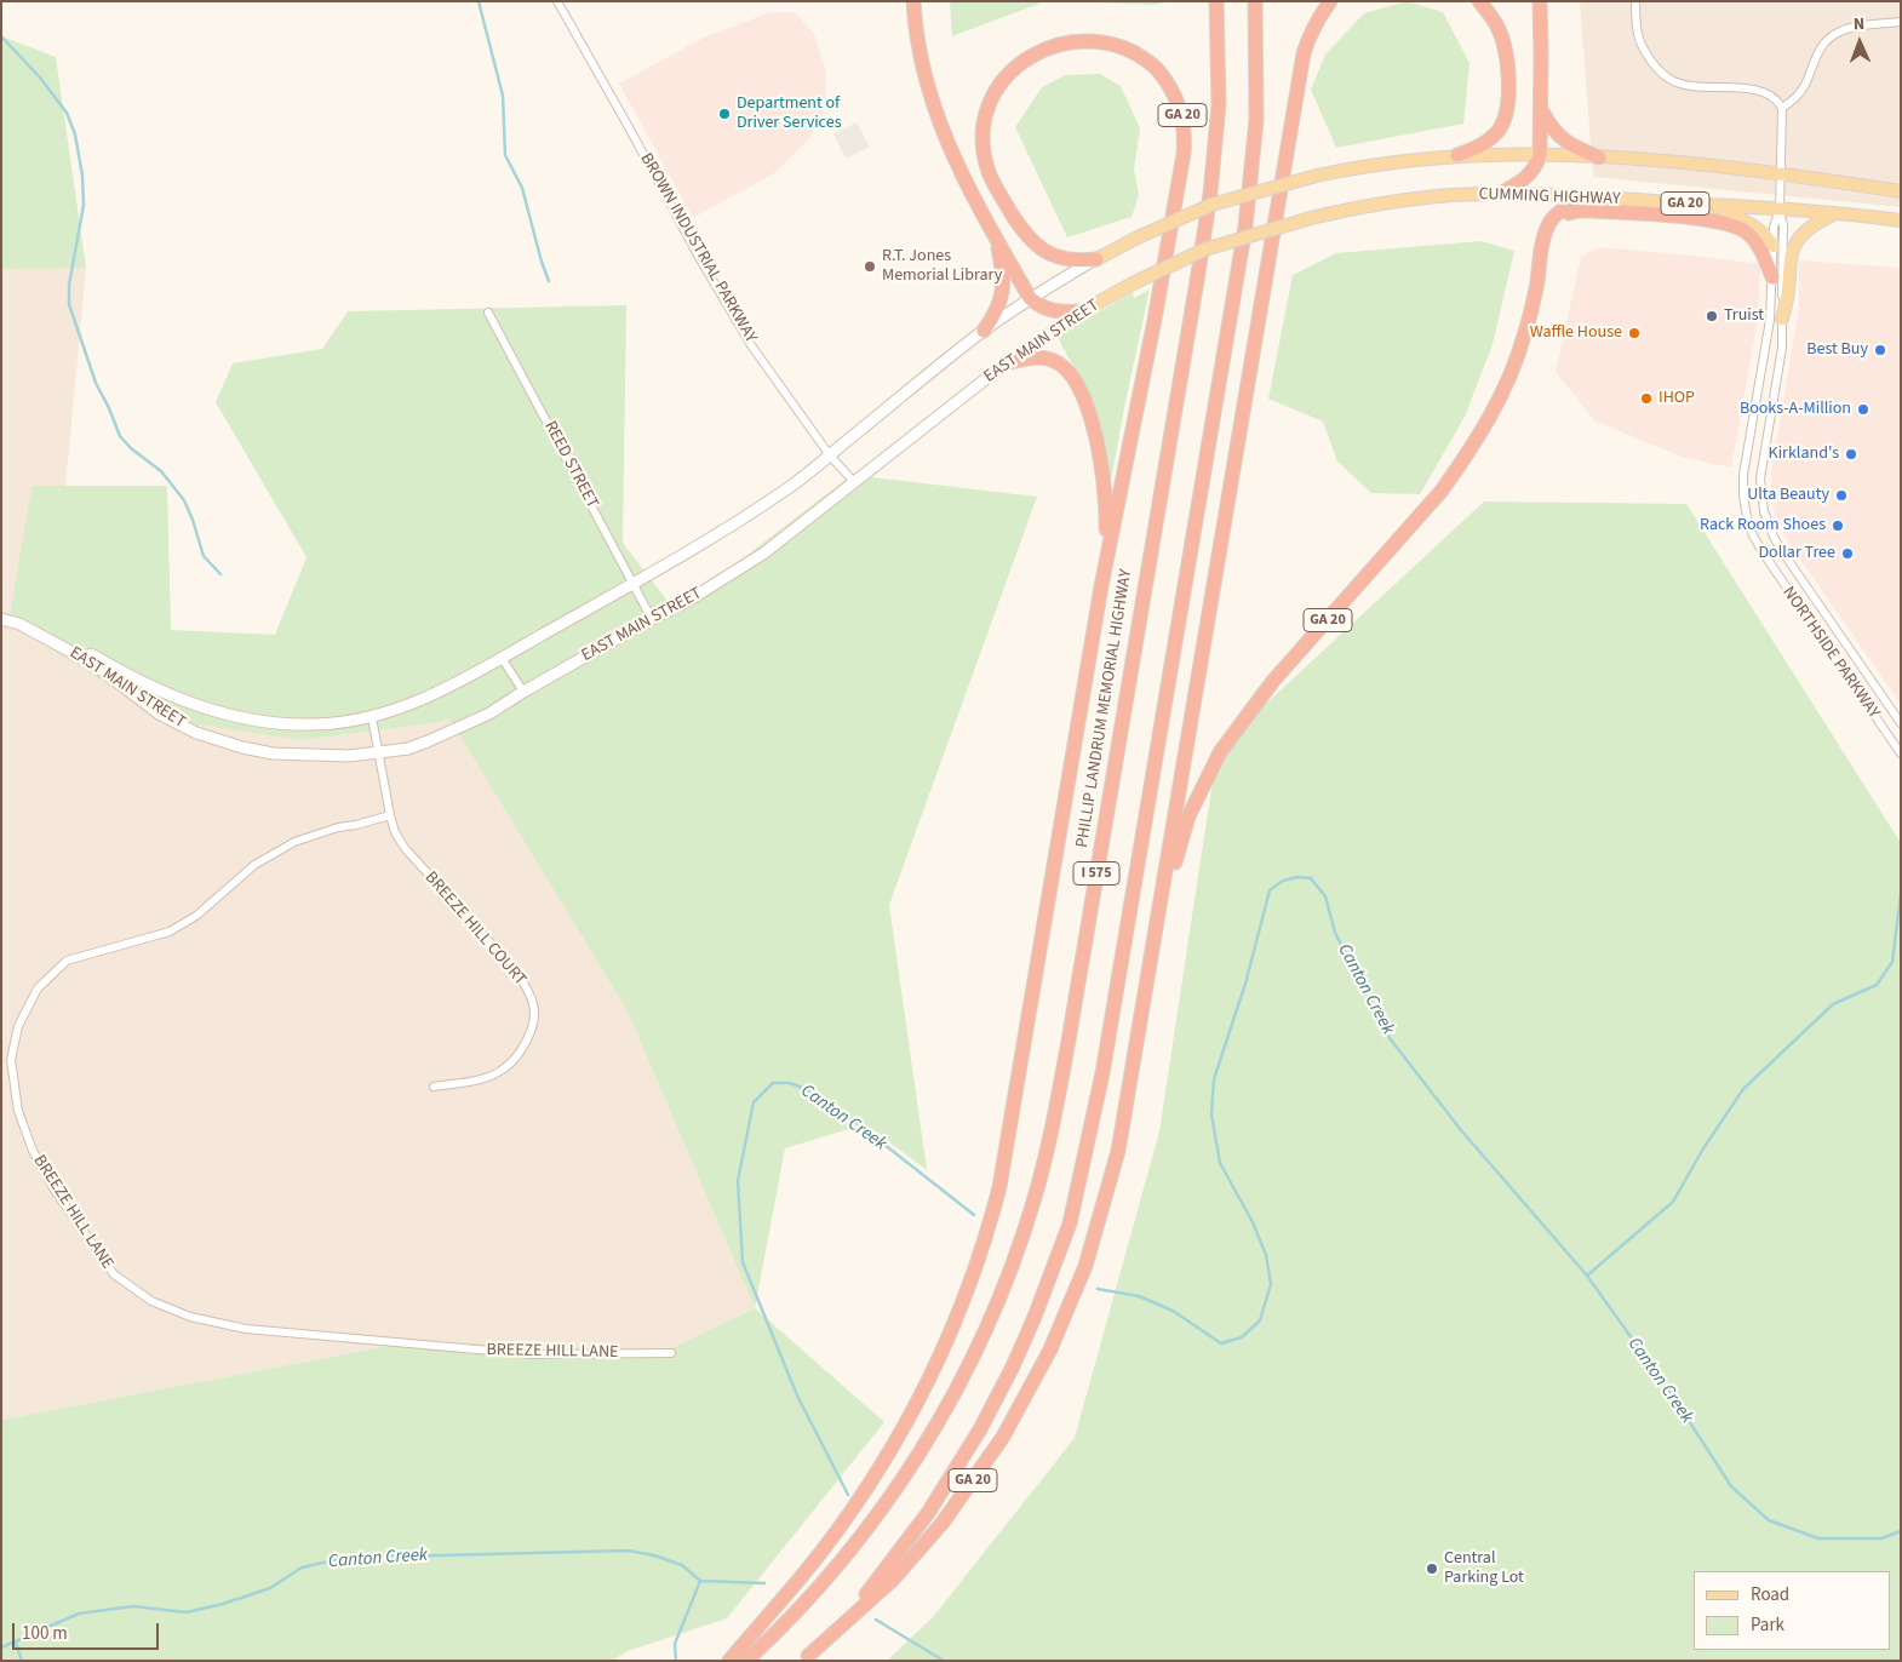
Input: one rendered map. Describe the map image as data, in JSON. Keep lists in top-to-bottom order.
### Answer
{
  "streets": {
    "highway": ["GA 20", "PHILLIP LANDRUM MEMORIAL HIGHWAY", "I 575"],
    "main road": ["CUMMING HIGHWAY", "EAST MAIN STREET"],
    "street": [
      "BROWN INDUSTRIAL PARKWAY",
      "REED STREET",
      "NORTHSIDE PARKWAY",
      "BREEZE HILL COURT",
      "BREEZE HILL LANE"
    ]
  },
  "crossings": [
    ["GA 20", "CUMMING HIGHWAY"],
    ["GA 20", "EAST MAIN STREET"],
    ["GA 20", "I 575"],
    ["CUMMING HIGHWAY", "EAST MAIN STREET"],
    ["CUMMING HIGHWAY", "NORTHSIDE PARKWAY"],
    ["BROWN INDUSTRIAL PARKWAY", "EAST MAIN STREET"],
    ["EAST MAIN STREET", "REED STREET"],
    ["EAST MAIN STREET", "BREEZE HILL COURT"],
    ["BREEZE HILL COURT", "BREEZE HILL LANE"]
  ],
  "water": ["Canton Creek"],
  "places": [
    "Department of Driver Services",
    "R.T. Jones Memorial Library",
    "Truist",
    "Waffle House",
    "Best Buy",
    "IHOP",
    "Books-A-Million",
    "Kirkland's",
    "Ulta Beauty",
    "Rack Room Shoes",
    "Dollar Tree",
    "Central Parking Lot"
  ],
  "legend": ["Road", "Park"],
  "scale_bar": "100 m",
  "north": "top"
}
